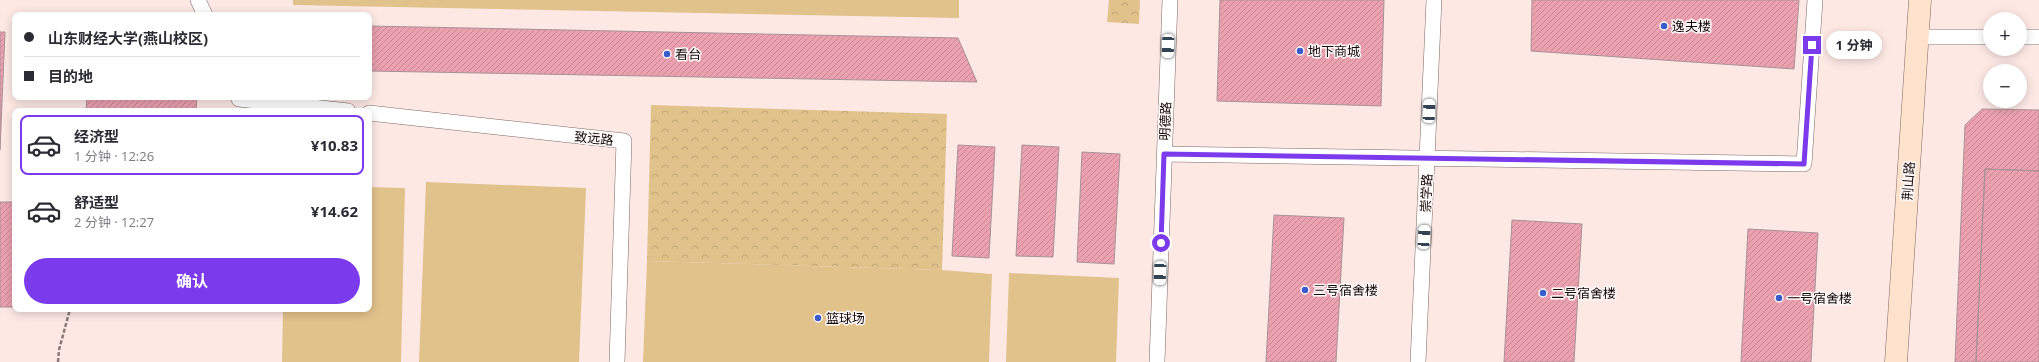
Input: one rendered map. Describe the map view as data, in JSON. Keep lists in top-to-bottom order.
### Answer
{
  "streets": {
    "main road": ["荆山路"],
    "lane": ["明德路", "致远路", "崇学路"]
  },
  "places": [
    "逸夫楼",
    "地下商城",
    "看台",
    "三号宿舍楼",
    "二号宿舍楼",
    "一号宿舍楼",
    "篮球场"
  ],
  "page": {
    "map_buttons": ["+", "−"],
    "banner": ["山东财经大学(燕山校区)", "目的地"],
    "bubble": "1 分钟",
    "list": [
      {
        "name": "经济型",
        "note": "1 分钟 · 12:26",
        "value": "¥10.83"
      },
      {
        "name": "舒适型",
        "note": "2 分钟 · 12:27",
        "value": "¥14.62"
      }
    ],
    "buttons": "确认"
  }
}
